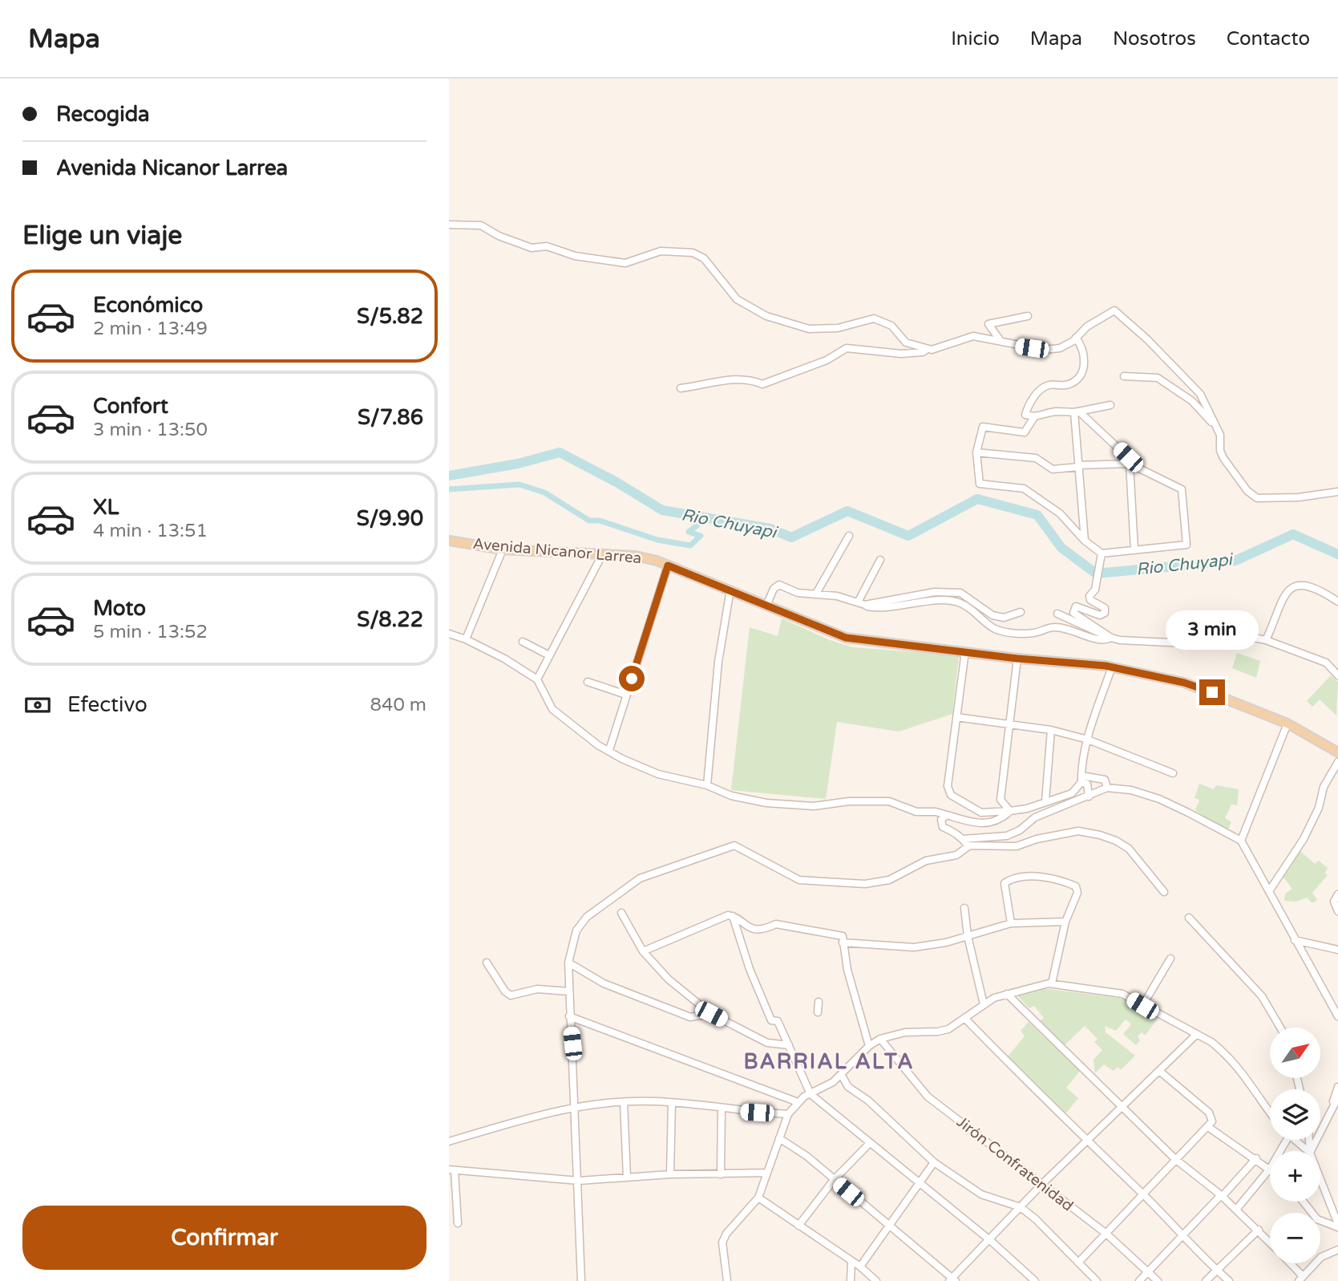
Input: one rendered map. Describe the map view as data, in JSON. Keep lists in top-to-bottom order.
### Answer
{
  "streets": {
    "main road": ["Avenida Nicanor Larrea"],
    "street": ["Jirón Confratenidad"]
  },
  "districts": ["BARRIAL ALTA"],
  "water": ["Rio Chuyapi"],
  "north": "top right",
  "page": {
    "header": "Mapa",
    "nav": [
      "Inicio",
      "Mapa",
      "Nosotros",
      "Contacto"
    ],
    "banner": ["Recogida", "Avenida Nicanor Larrea"],
    "heading": "Elige un viaje",
    "list": [
      {
        "name": "Económico",
        "note": "2 min · 13:49",
        "value": "S/5.82"
      },
      {
        "name": "Confort",
        "note": "3 min · 13:50",
        "value": "S/7.86"
      },
      {
        "name": "XL",
        "note": "4 min · 13:51",
        "value": "S/9.90"
      },
      {
        "name": "Moto",
        "note": "5 min · 13:52",
        "value": "S/8.22"
      }
    ],
    "bubble": "3 min",
    "pay": ["Efectivo", "840 m"],
    "map_buttons": ["+", "−"],
    "buttons": "Confirmar"
  }
}
